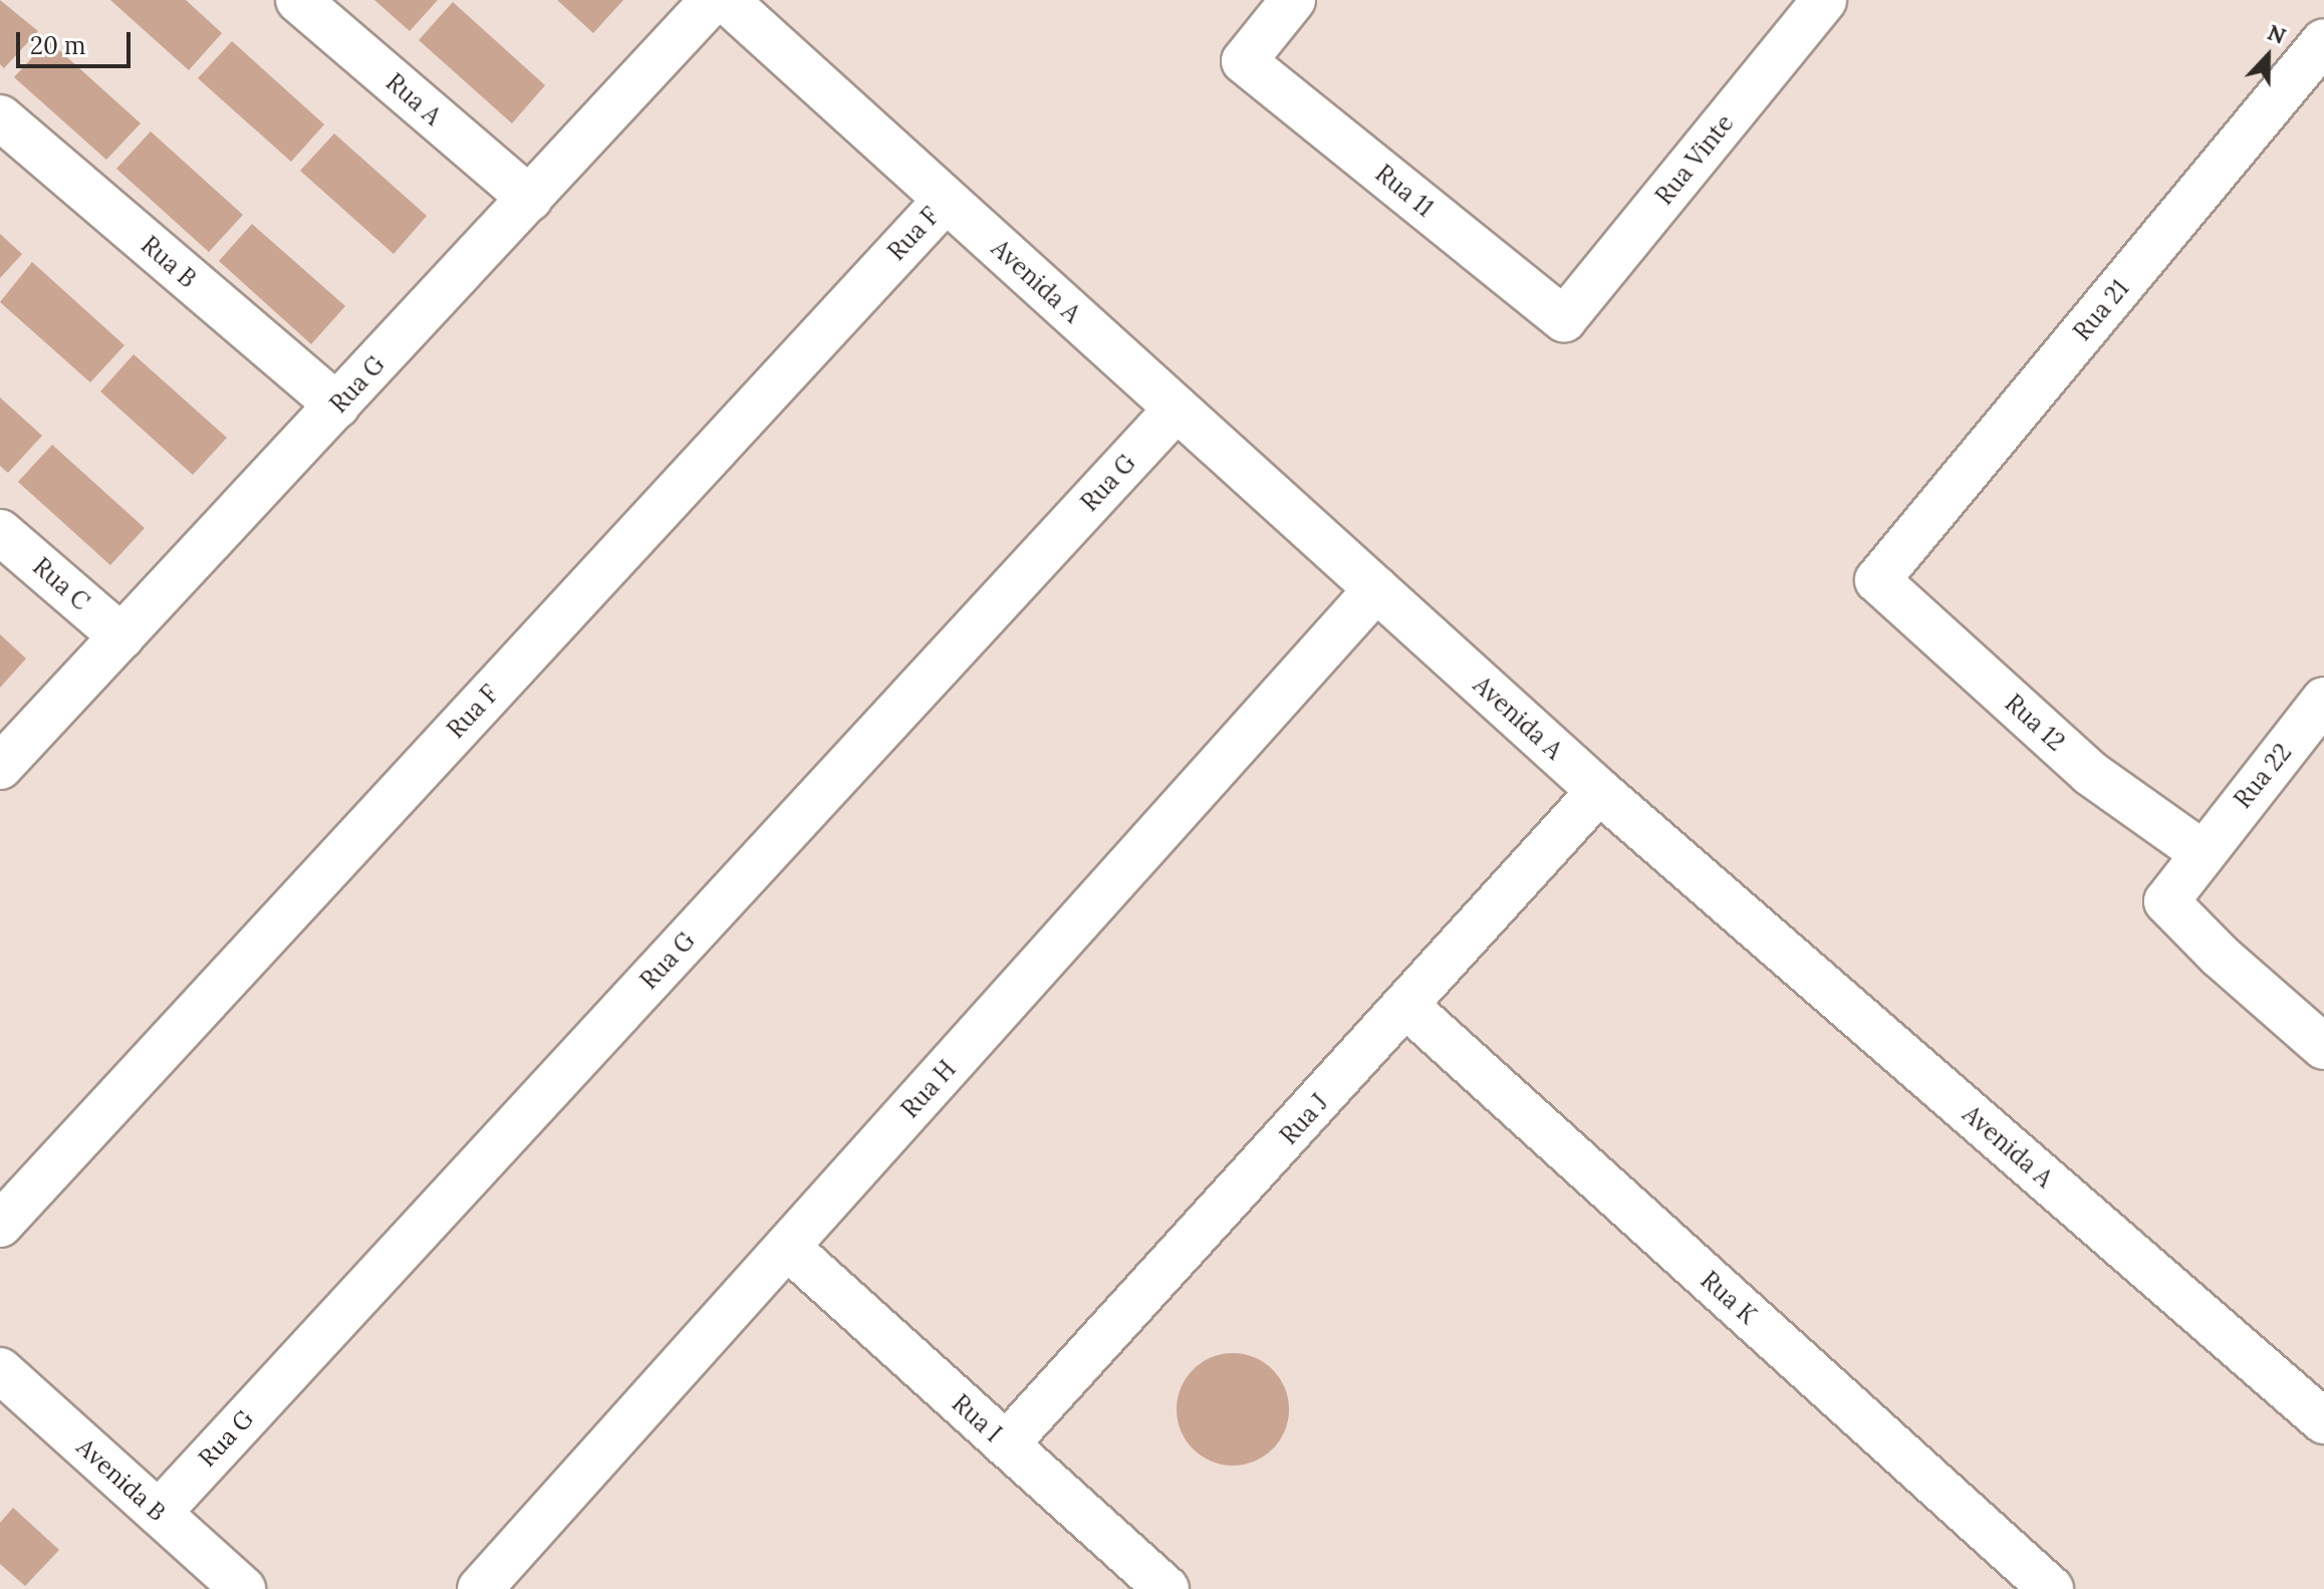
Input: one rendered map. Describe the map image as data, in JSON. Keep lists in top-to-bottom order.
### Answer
{
  "streets": {
    "street": [
      "Rua A",
      "Rua Vinte",
      "Rua 11",
      "Rua F",
      "Rua B",
      "Avenida A",
      "Rua 21",
      "Rua G",
      "Rua C",
      "Rua 12",
      "Rua 22",
      "Rua H",
      "Rua J",
      "Rua K",
      "Rua I",
      "Avenida B"
    ]
  },
  "crossings": [
    ["Rua A", "Rua G"],
    ["Rua Vinte", "Rua 11"],
    ["Rua F", "Avenida A"],
    ["Rua B", "Rua G"],
    ["Avenida A", "Rua G"],
    ["Avenida A", "Rua H"],
    ["Avenida A", "Rua J"],
    ["Rua 21", "Rua 12"],
    ["Rua G", "Rua C"],
    ["Rua G", "Avenida B"],
    ["Rua 12", "Rua 22"],
    ["Rua H", "Rua I"],
    ["Rua J", "Rua K"],
    ["Rua J", "Rua I"]
  ],
  "scale_bar": "20 m",
  "north": "top"
}
